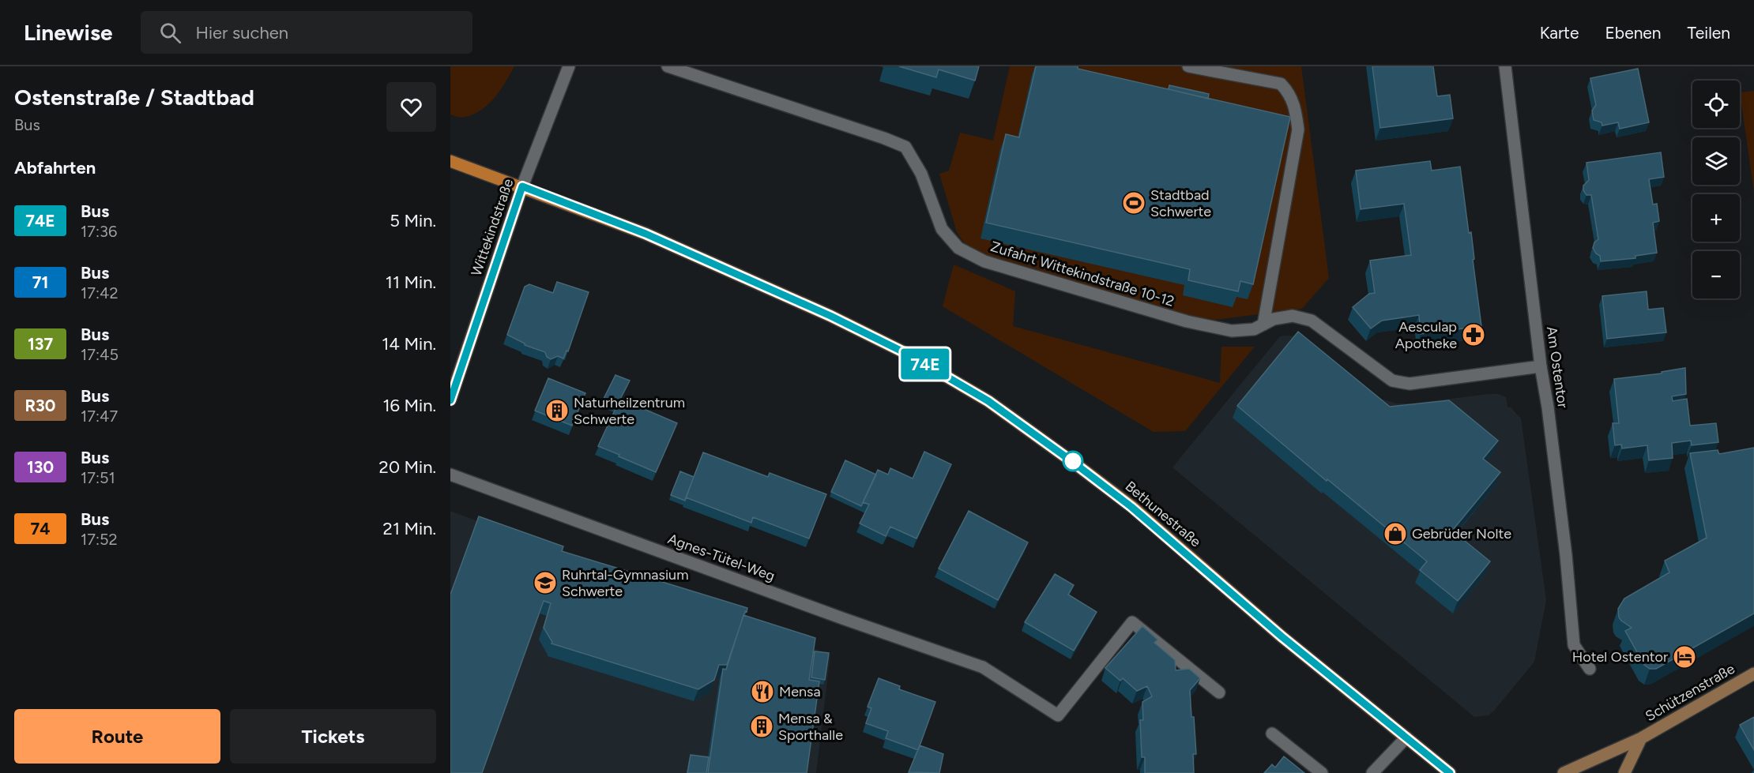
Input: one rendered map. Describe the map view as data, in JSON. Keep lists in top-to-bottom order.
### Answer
{
  "streets": {
    "main road": ["Wittekindstraße", "Bethunestraße", "Schützenstraße"],
    "street": ["Zufahrt Wittekindstraße 10-12", "Am Ostentor", "Agnes-Tütel-Weg"]
  },
  "crossings": [
    ["Wittekindstraße", "Bethunestraße"],
    ["Zufahrt Wittekindstraße 10-12", "Am Ostentor"]
  ],
  "places": {
    "sports": ["Stadtbad Schwerte"],
    "pharmacy": ["Aesculap Apotheke"],
    "building": ["Naturheilzentrum Schwerte", "Mensa & Sporthalle"],
    "shop": ["Gebrüder Nolte"],
    "school or university": ["Ruhrtal-Gymnasium Schwerte"],
    "hotel": ["Hotel Ostentor"],
    "restaurant": ["Mensa"]
  },
  "lines": ["bus line 74E"],
  "page": {
    "header": "Linewise",
    "search": "Hier suchen",
    "nav": ["Karte", "Ebenen", "Teilen"],
    "heading": [
      ["Ostenstraße / Stadtbad", "Bus"],
      "Abfahrten"
    ],
    "on_map": "74E",
    "map_buttons": ["+", "−"],
    "list": [
      {
        "mark": "74E",
        "name": "Bus",
        "note": "17:36",
        "value": "5 Min."
      },
      {
        "mark": "71",
        "name": "Bus",
        "note": "17:42",
        "value": "11 Min."
      },
      {
        "mark": "137",
        "name": "Bus",
        "note": "17:45",
        "value": "14 Min."
      },
      {
        "mark": "R30",
        "name": "Bus",
        "note": "17:47",
        "value": "16 Min."
      },
      {
        "mark": "130",
        "name": "Bus",
        "note": "17:51",
        "value": "20 Min."
      },
      {
        "mark": "74",
        "name": "Bus",
        "note": "17:52",
        "value": "21 Min."
      }
    ],
    "buttons": ["Route", "Tickets"]
  }
}
